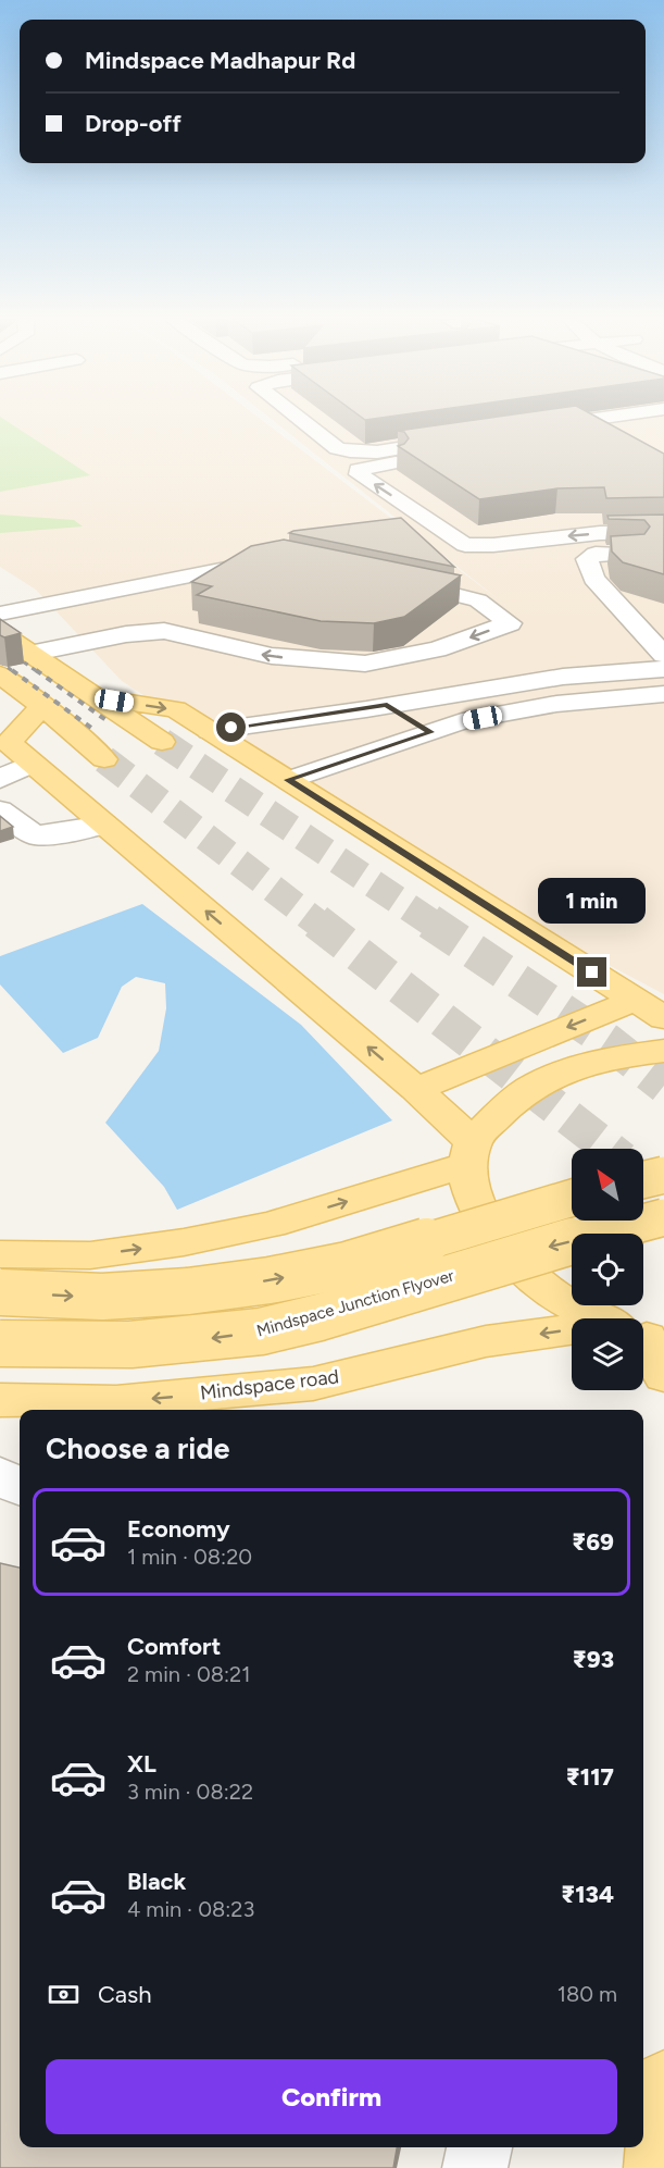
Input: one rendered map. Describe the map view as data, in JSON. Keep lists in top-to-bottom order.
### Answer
{
  "streets": {
    "main road": ["Mindspace Junction Flyover", "Mindspace road"]
  },
  "north": "top left",
  "page": {
    "banner": ["Mindspace Madhapur Rd", "Drop-off"],
    "bubble": "1 min",
    "heading": "Choose a ride",
    "list": [
      {
        "name": "Economy",
        "note": "1 min · 08:20",
        "value": "₹69"
      },
      {
        "name": "Comfort",
        "note": "2 min · 08:21",
        "value": "₹93"
      },
      {
        "name": "XL",
        "note": "3 min · 08:22",
        "value": "₹117"
      },
      {
        "name": "Black",
        "note": "4 min · 08:23",
        "value": "₹134"
      }
    ],
    "pay": ["Cash", "180 m"],
    "buttons": "Confirm"
  }
}
